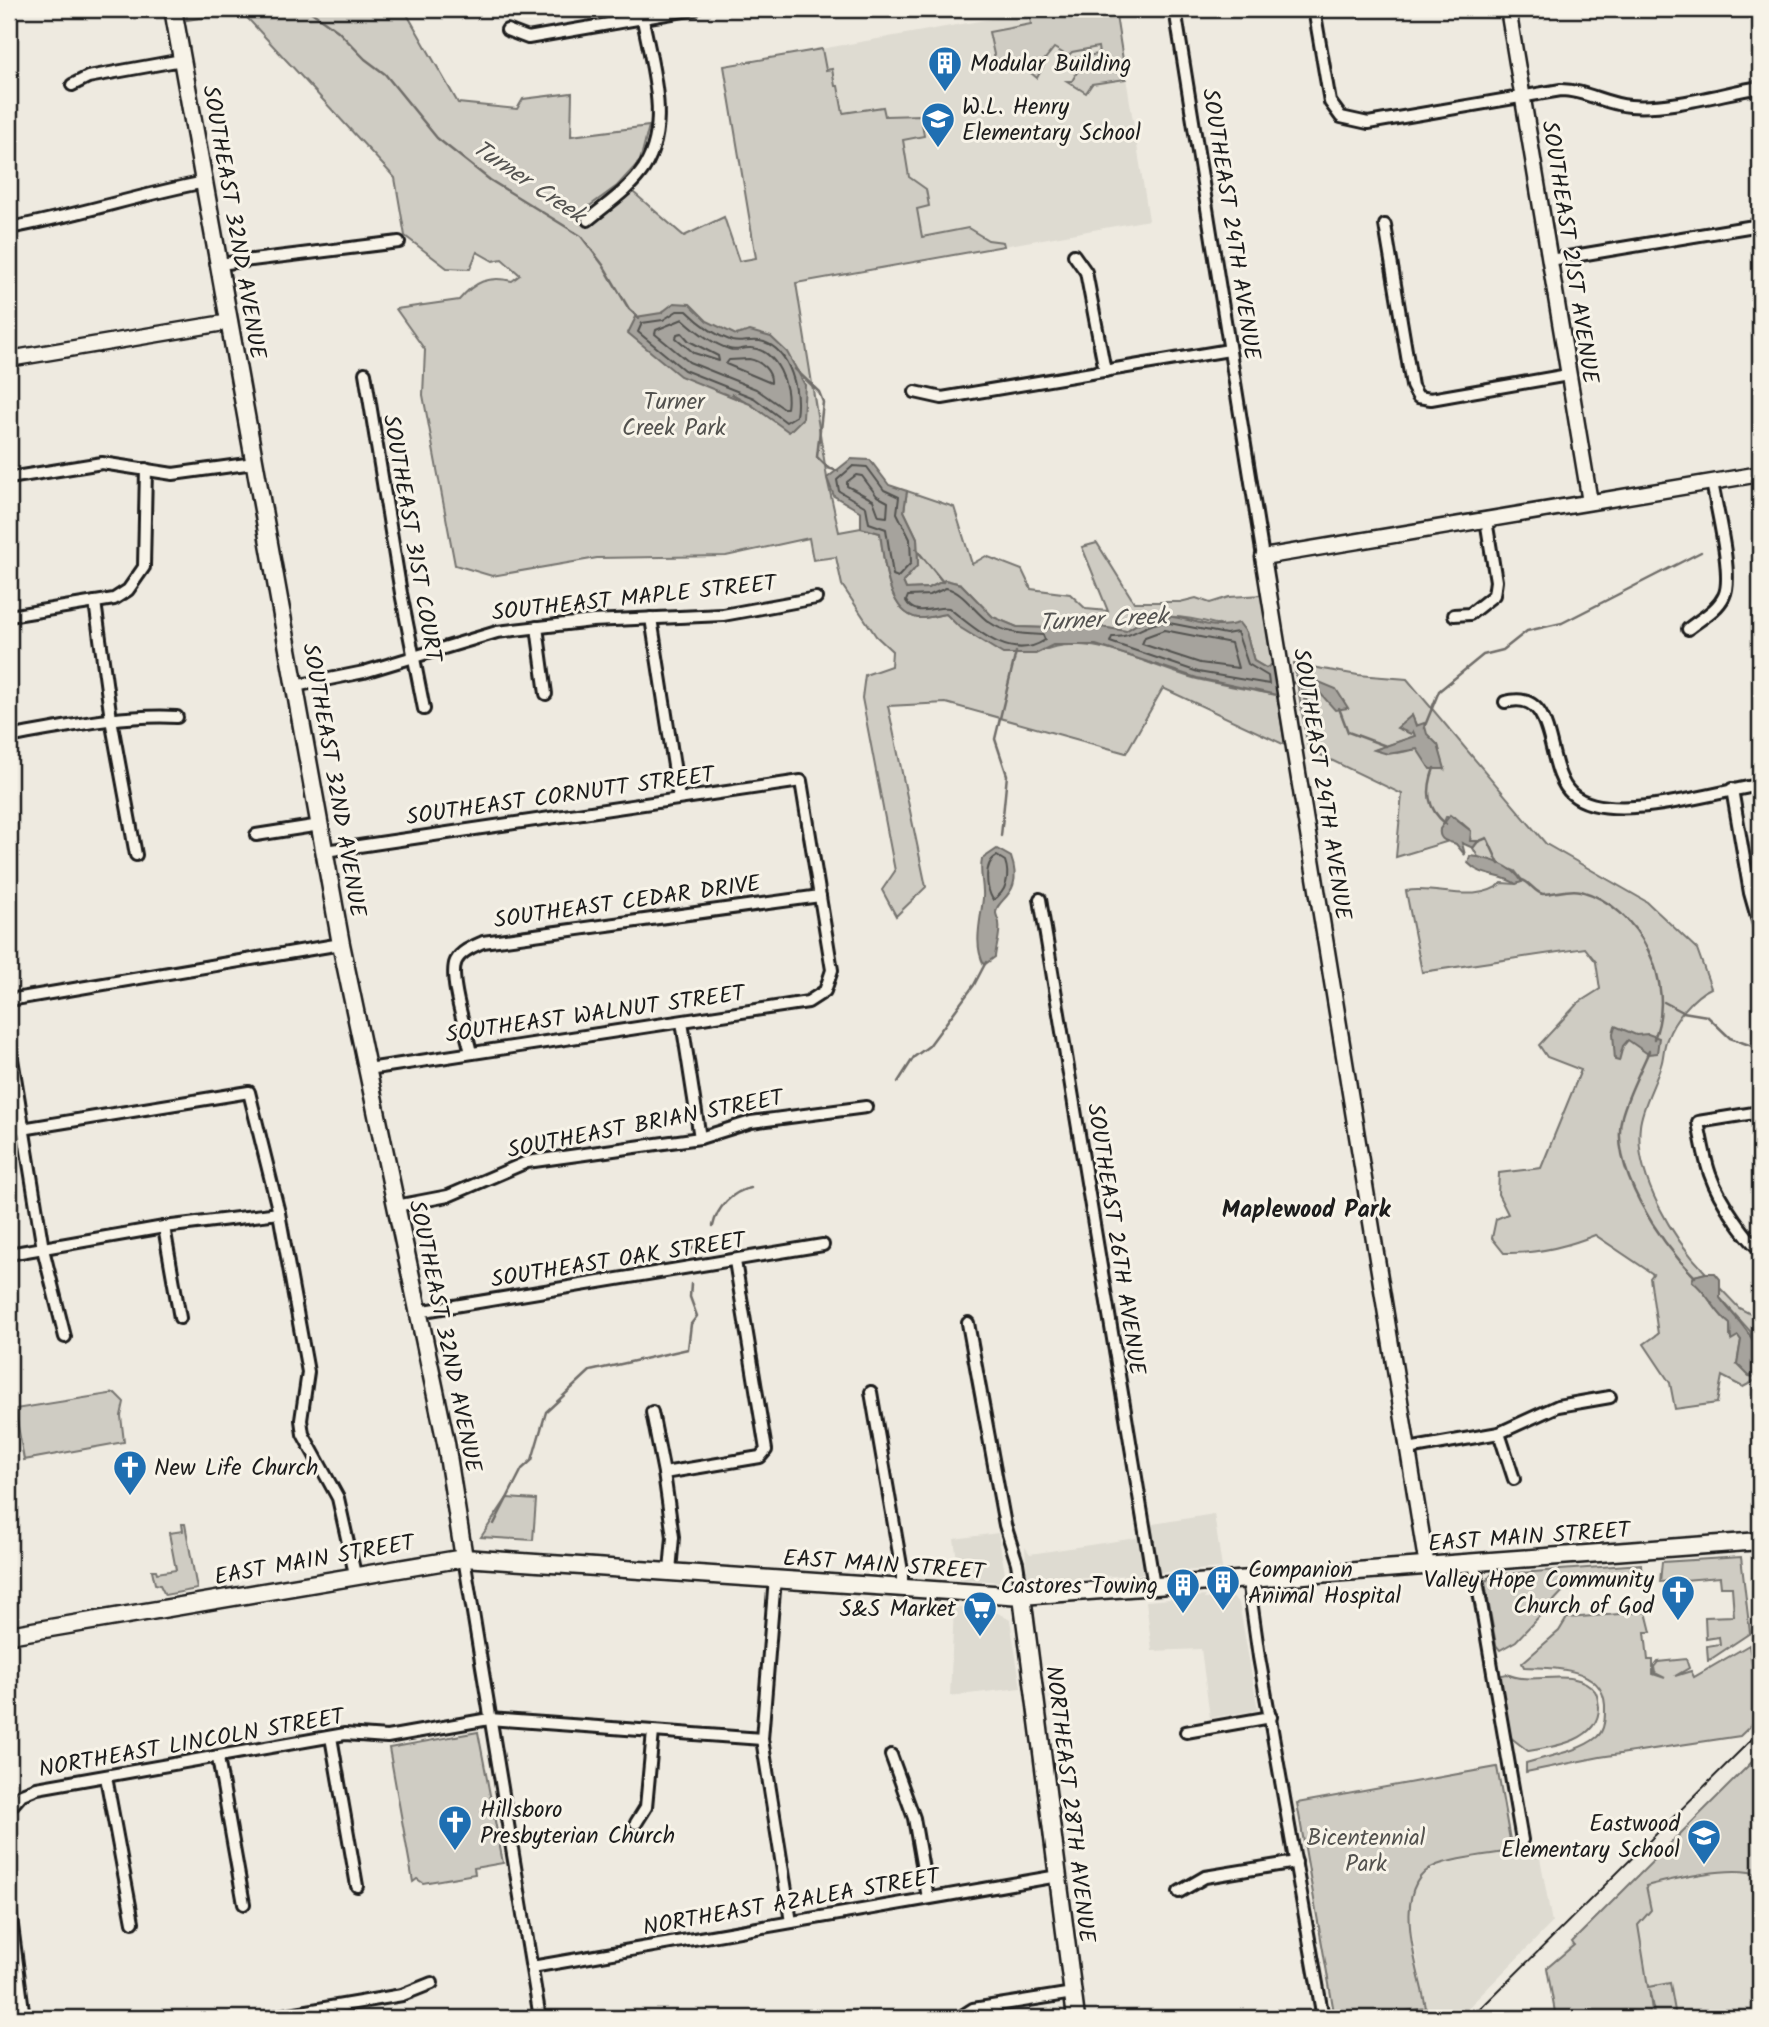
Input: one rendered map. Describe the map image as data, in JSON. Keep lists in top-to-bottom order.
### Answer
{
  "streets": {
    "main road": ["SOUTHEAST 32ND AVENUE", "EAST MAIN STREET", "NORTHEAST 28TH AVENUE"],
    "street": [
      "SOUTHEAST 24TH AVENUE",
      "SOUTHEAST 21ST AVENUE",
      "SOUTHEAST 31ST COURT",
      "SOUTHEAST MAPLE STREET",
      "SOUTHEAST CORNUTT STREET",
      "SOUTHEAST CEDAR DRIVE",
      "SOUTHEAST WALNUT STREET",
      "SOUTHEAST BRIAN STREET",
      "SOUTHEAST 26TH AVENUE",
      "SOUTHEAST OAK STREET",
      "NORTHEAST LINCOLN STREET",
      "NORTHEAST AZALEA STREET"
    ]
  },
  "crossings": [
    ["SOUTHEAST 32ND AVENUE", "SOUTHEAST MAPLE STREET"],
    ["SOUTHEAST 32ND AVENUE", "SOUTHEAST CORNUTT STREET"],
    ["SOUTHEAST 32ND AVENUE", "SOUTHEAST WALNUT STREET"],
    ["SOUTHEAST 32ND AVENUE", "SOUTHEAST BRIAN STREET"],
    ["SOUTHEAST 32ND AVENUE", "SOUTHEAST OAK STREET"],
    ["SOUTHEAST 32ND AVENUE", "EAST MAIN STREET"],
    ["SOUTHEAST 24TH AVENUE", "EAST MAIN STREET"],
    ["SOUTHEAST 31ST COURT", "SOUTHEAST MAPLE STREET"],
    ["SOUTHEAST CORNUTT STREET", "SOUTHEAST CEDAR DRIVE"],
    ["SOUTHEAST CORNUTT STREET", "SOUTHEAST WALNUT STREET"],
    ["SOUTHEAST CEDAR DRIVE", "SOUTHEAST WALNUT STREET"],
    ["SOUTHEAST 26TH AVENUE", "EAST MAIN STREET"],
    ["EAST MAIN STREET", "NORTHEAST 28TH AVENUE"],
    ["NORTHEAST 28TH AVENUE", "NORTHEAST AZALEA STREET"]
  ],
  "districts": ["Maplewood Park"],
  "water": ["Turner Creek"],
  "parks": ["Turner Creek Park", "Bicentennial Park"],
  "places": {
    "building": ["Modular Building", "Companion Animal Hospital", "Castores Towing"],
    "school or university": ["W.L. Henry Elementary School", "Eastwood Elementary School"],
    "church": ["New Life Church", "Valley Hope Community Church of God", "Hillsboro Presbyterian Church"],
    "supermarket": ["S&S Market"]
  }
}
